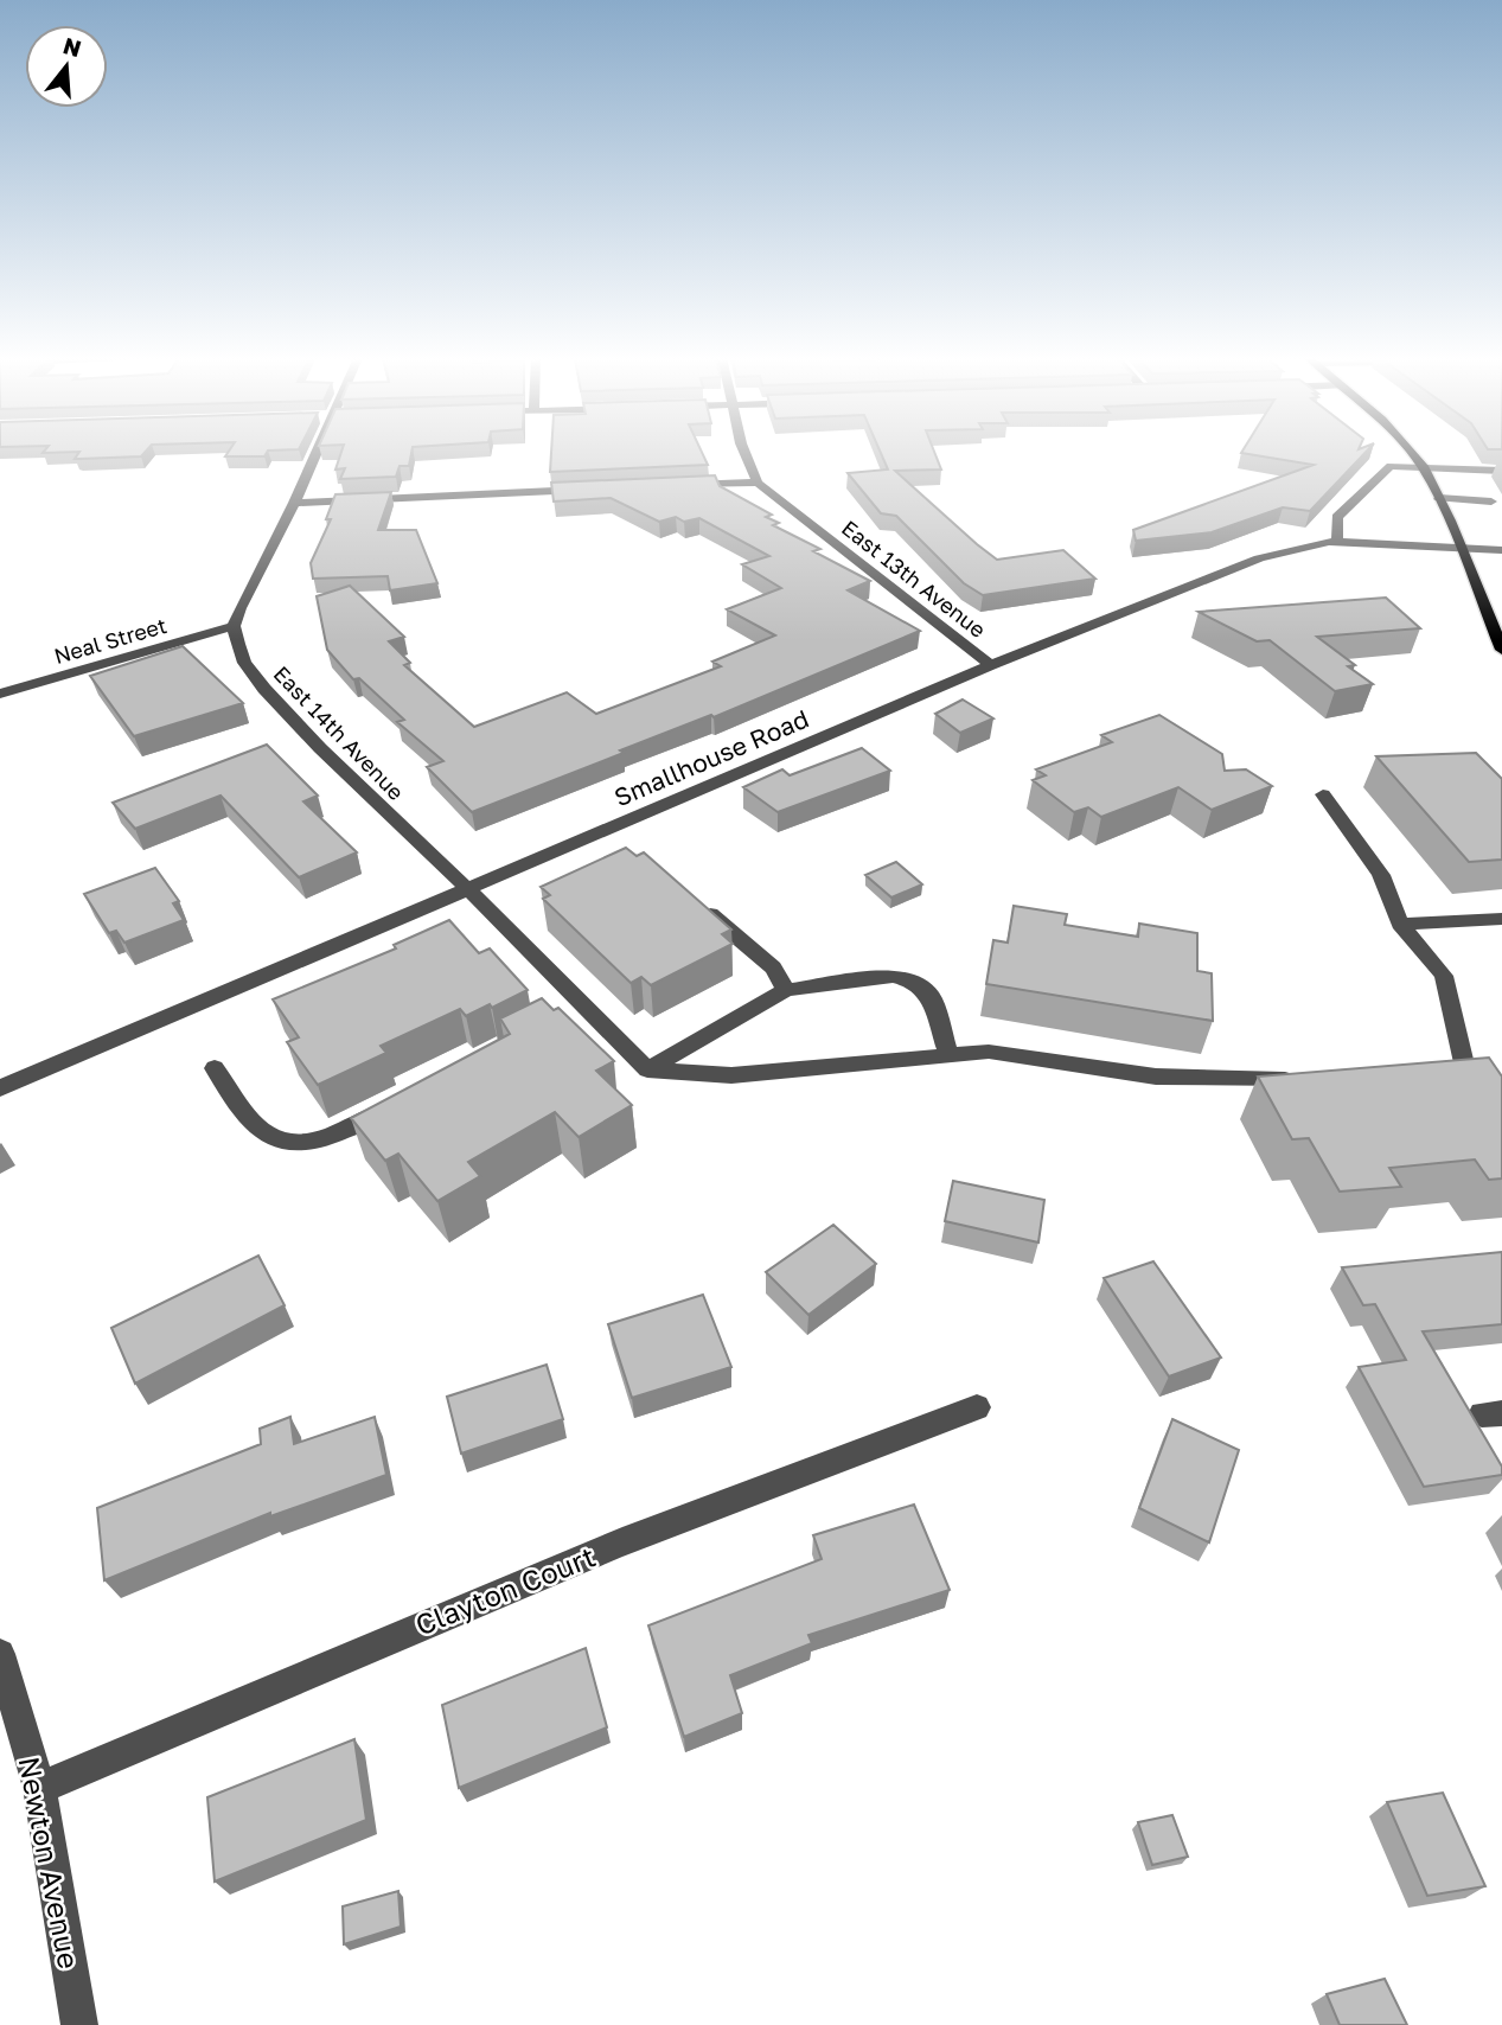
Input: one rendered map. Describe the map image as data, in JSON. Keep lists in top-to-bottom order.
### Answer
{
  "streets": {
    "street": [
      "East 13th Avenue",
      "Neal Street",
      "East 14th Avenue",
      "Smallhouse Road",
      "Clayton Court",
      "Newton Avenue"
    ]
  },
  "crossings": [
    ["East 13th Avenue", "Smallhouse Road"],
    ["Neal Street", "East 14th Avenue"],
    ["East 14th Avenue", "Smallhouse Road"],
    ["Clayton Court", "Newton Avenue"]
  ],
  "north": "top"
}
